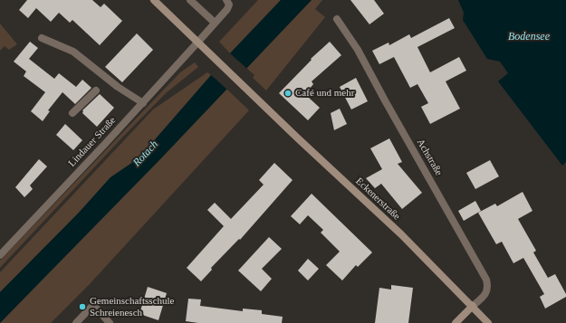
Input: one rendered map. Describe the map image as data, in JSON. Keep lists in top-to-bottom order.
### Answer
{
  "streets": {
    "main road": ["Eckenerstraße"],
    "street": ["Lindauer Straße", "Achstraße"]
  },
  "crossings": [
    ["Lindauer Straße", "Eckenerstraße"],
    ["Achstraße", "Eckenerstraße"]
  ],
  "water": ["Bodensee", "Rotach"],
  "places": ["Café und mehr", "Gemeinschaftsschule Schreienesch"]
}
